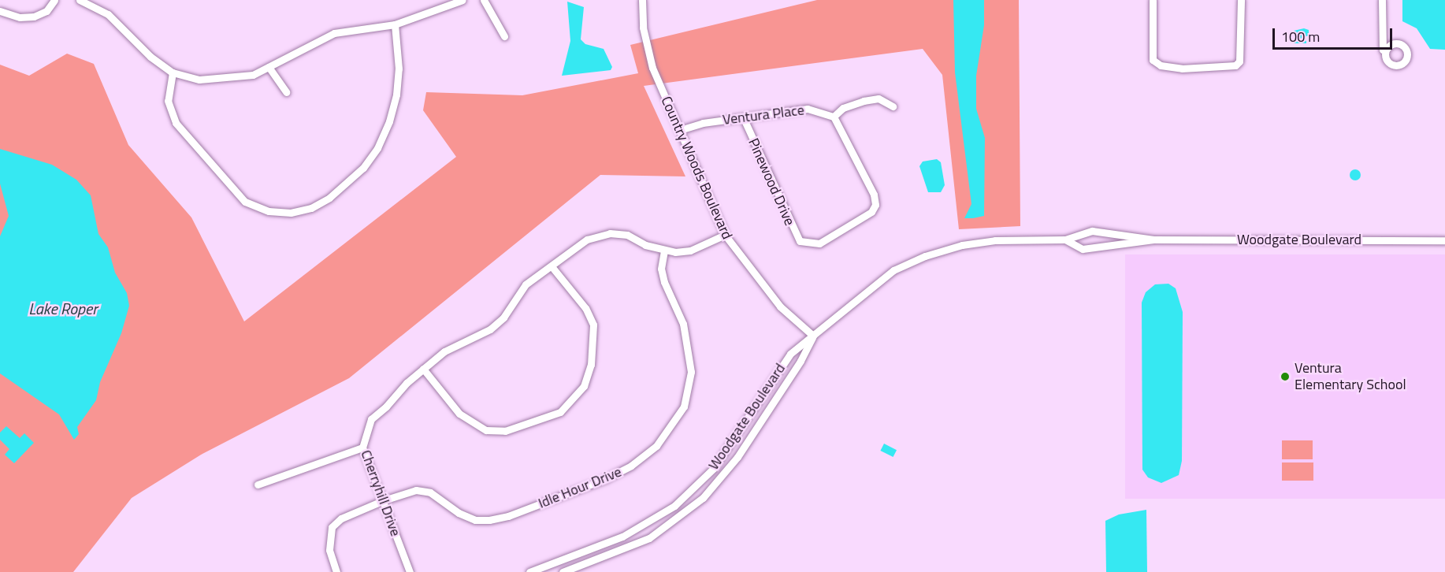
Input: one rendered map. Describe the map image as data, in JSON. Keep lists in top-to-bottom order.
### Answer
{
  "streets": {
    "street": [
      "Ventura Place",
      "Country Woods Boulevard",
      "Pinewood Drive",
      "Woodgate Boulevard",
      "Idle Hour Drive",
      "Cherryhill Drive"
    ]
  },
  "crossings": [
    ["Ventura Place", "Country Woods Boulevard"],
    ["Ventura Place", "Pinewood Drive"],
    ["Country Woods Boulevard", "Woodgate Boulevard"],
    ["Country Woods Boulevard", "Cherryhill Drive"],
    ["Idle Hour Drive", "Cherryhill Drive"]
  ],
  "water": ["Lake Roper"],
  "places": ["Ventura Elementary School"],
  "scale_bar": "100 m"
}
